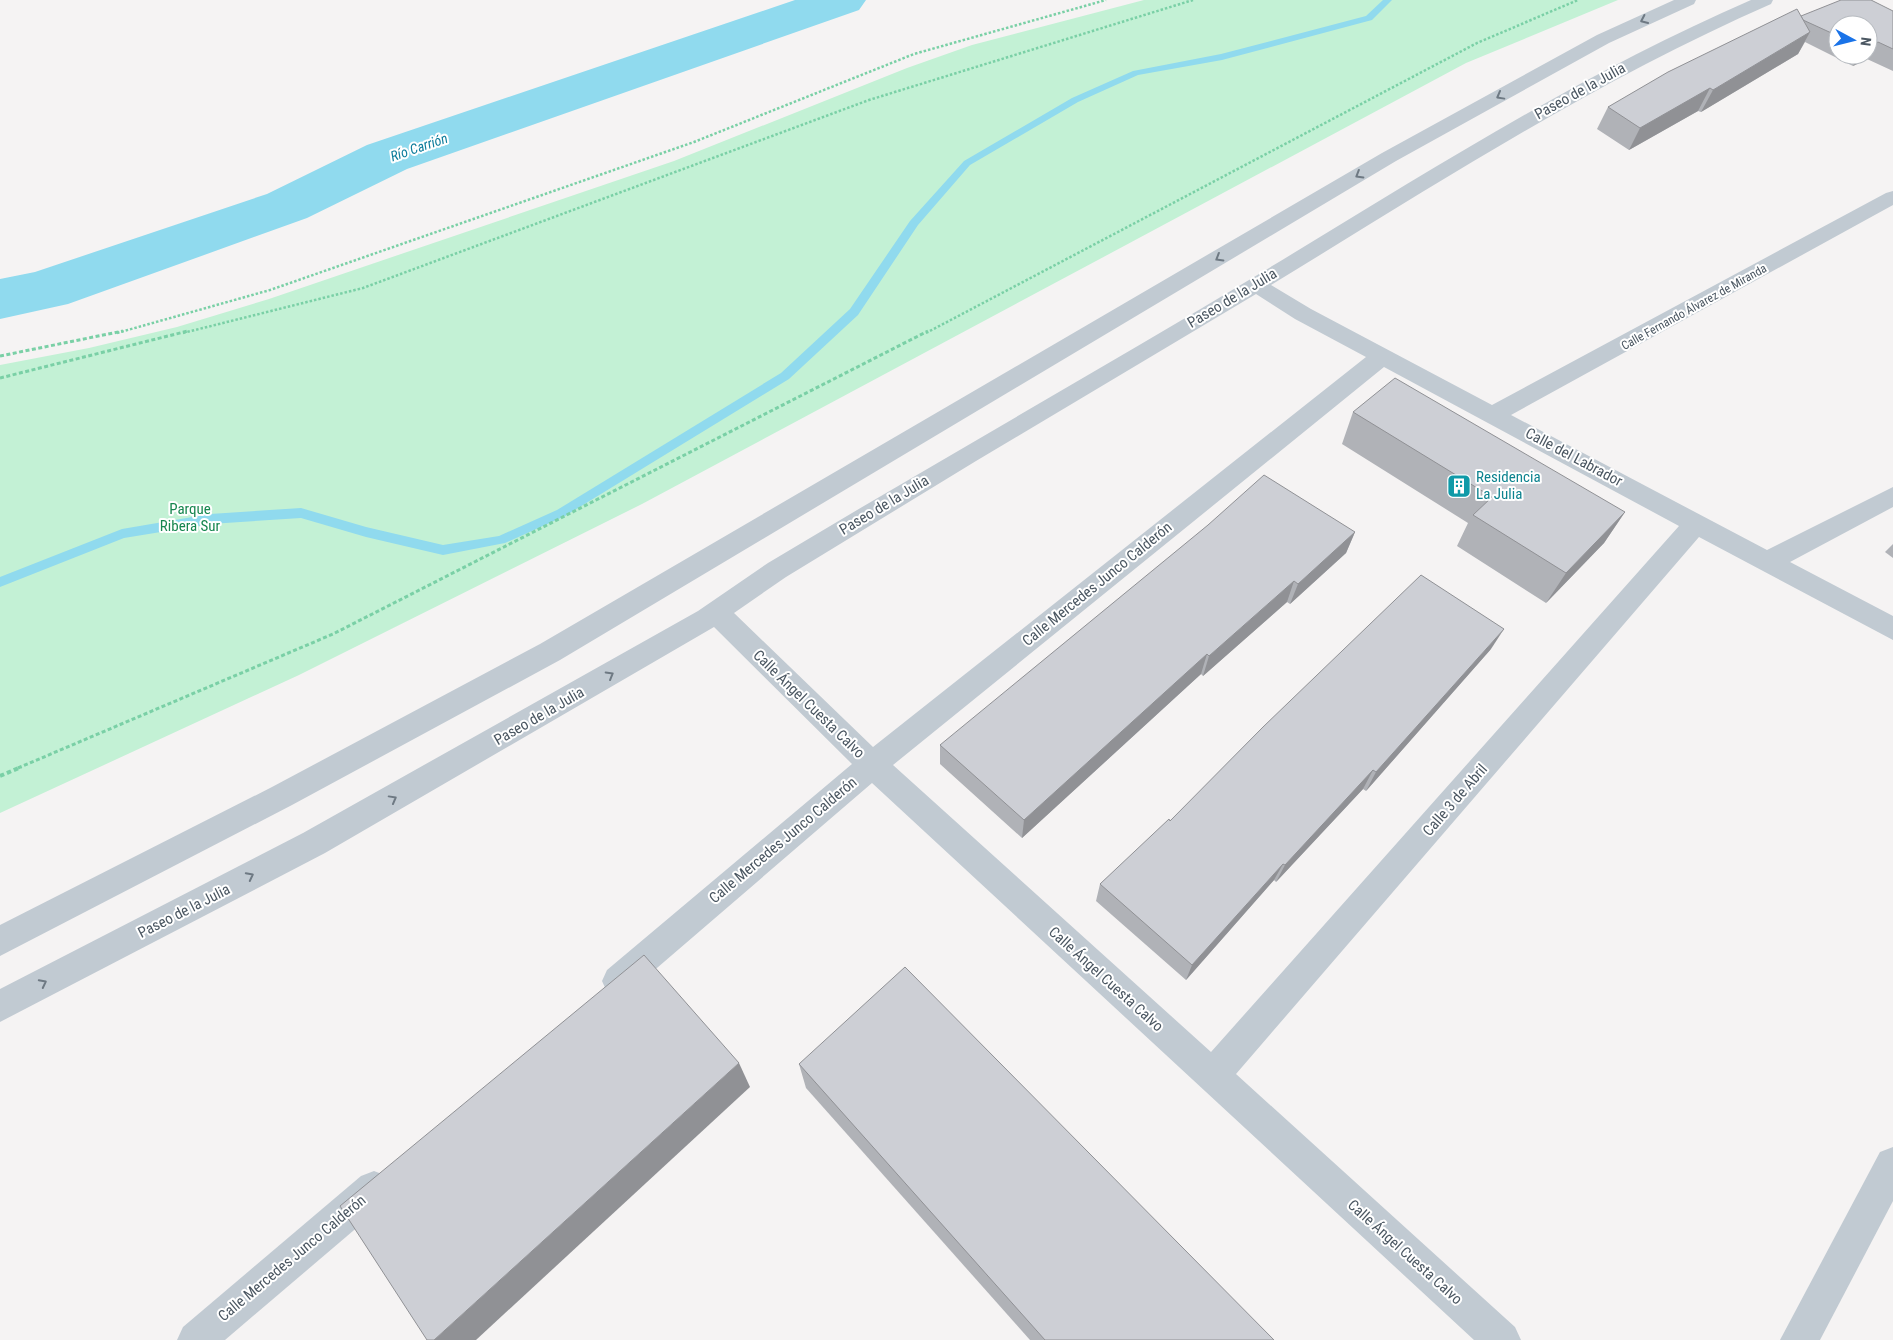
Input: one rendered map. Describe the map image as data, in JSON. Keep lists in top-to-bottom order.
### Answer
{
  "streets": {
    "street": [
      "Paseo de la Julia",
      "Calle Fernando Álvarez de Miranda",
      "Calle del Labrador",
      "Calle Mercedes Junco Calderón",
      "Calle Ángel Cuesta Calvo",
      "Calle 3 de Abril"
    ]
  },
  "crossings": [
    ["Paseo de la Julia", "Calle del Labrador"],
    ["Paseo de la Julia", "Calle Ángel Cuesta Calvo"],
    ["Calle Fernando Álvarez de Miranda", "Calle del Labrador"],
    ["Calle del Labrador", "Calle Mercedes Junco Calderón"],
    ["Calle del Labrador", "Calle 3 de Abril"],
    ["Calle Mercedes Junco Calderón", "Calle Ángel Cuesta Calvo"],
    ["Calle Ángel Cuesta Calvo", "Calle 3 de Abril"]
  ],
  "water": ["Río Carrión"],
  "parks": ["Parque Ribera Sur"],
  "places": {
    "building": ["Residencia La Julia"]
  },
  "north": "right"
}
